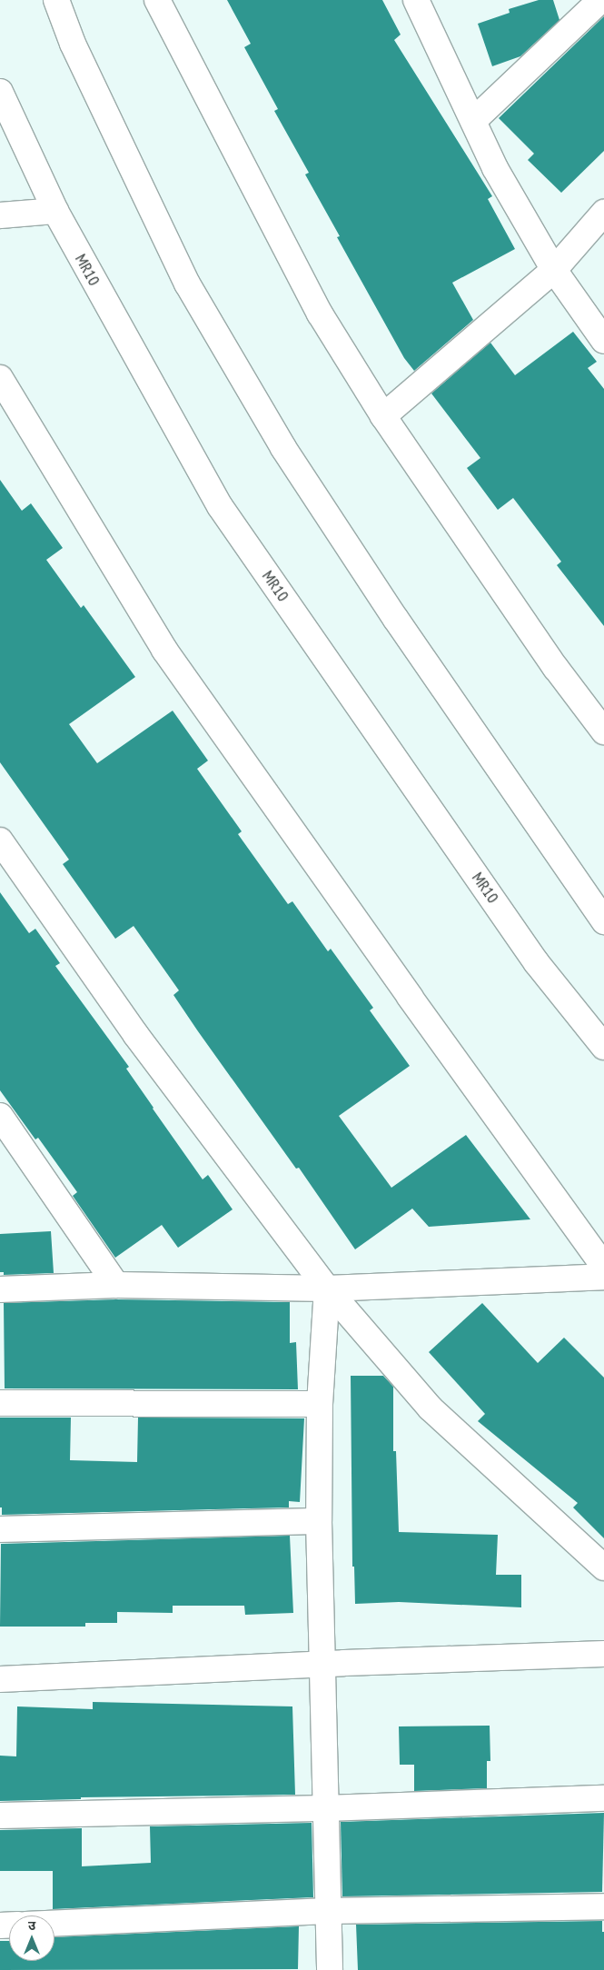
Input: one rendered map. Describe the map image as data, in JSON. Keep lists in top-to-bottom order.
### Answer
{
  "streets": {
    "street": ["MR10"]
  },
  "north": "top"
}
